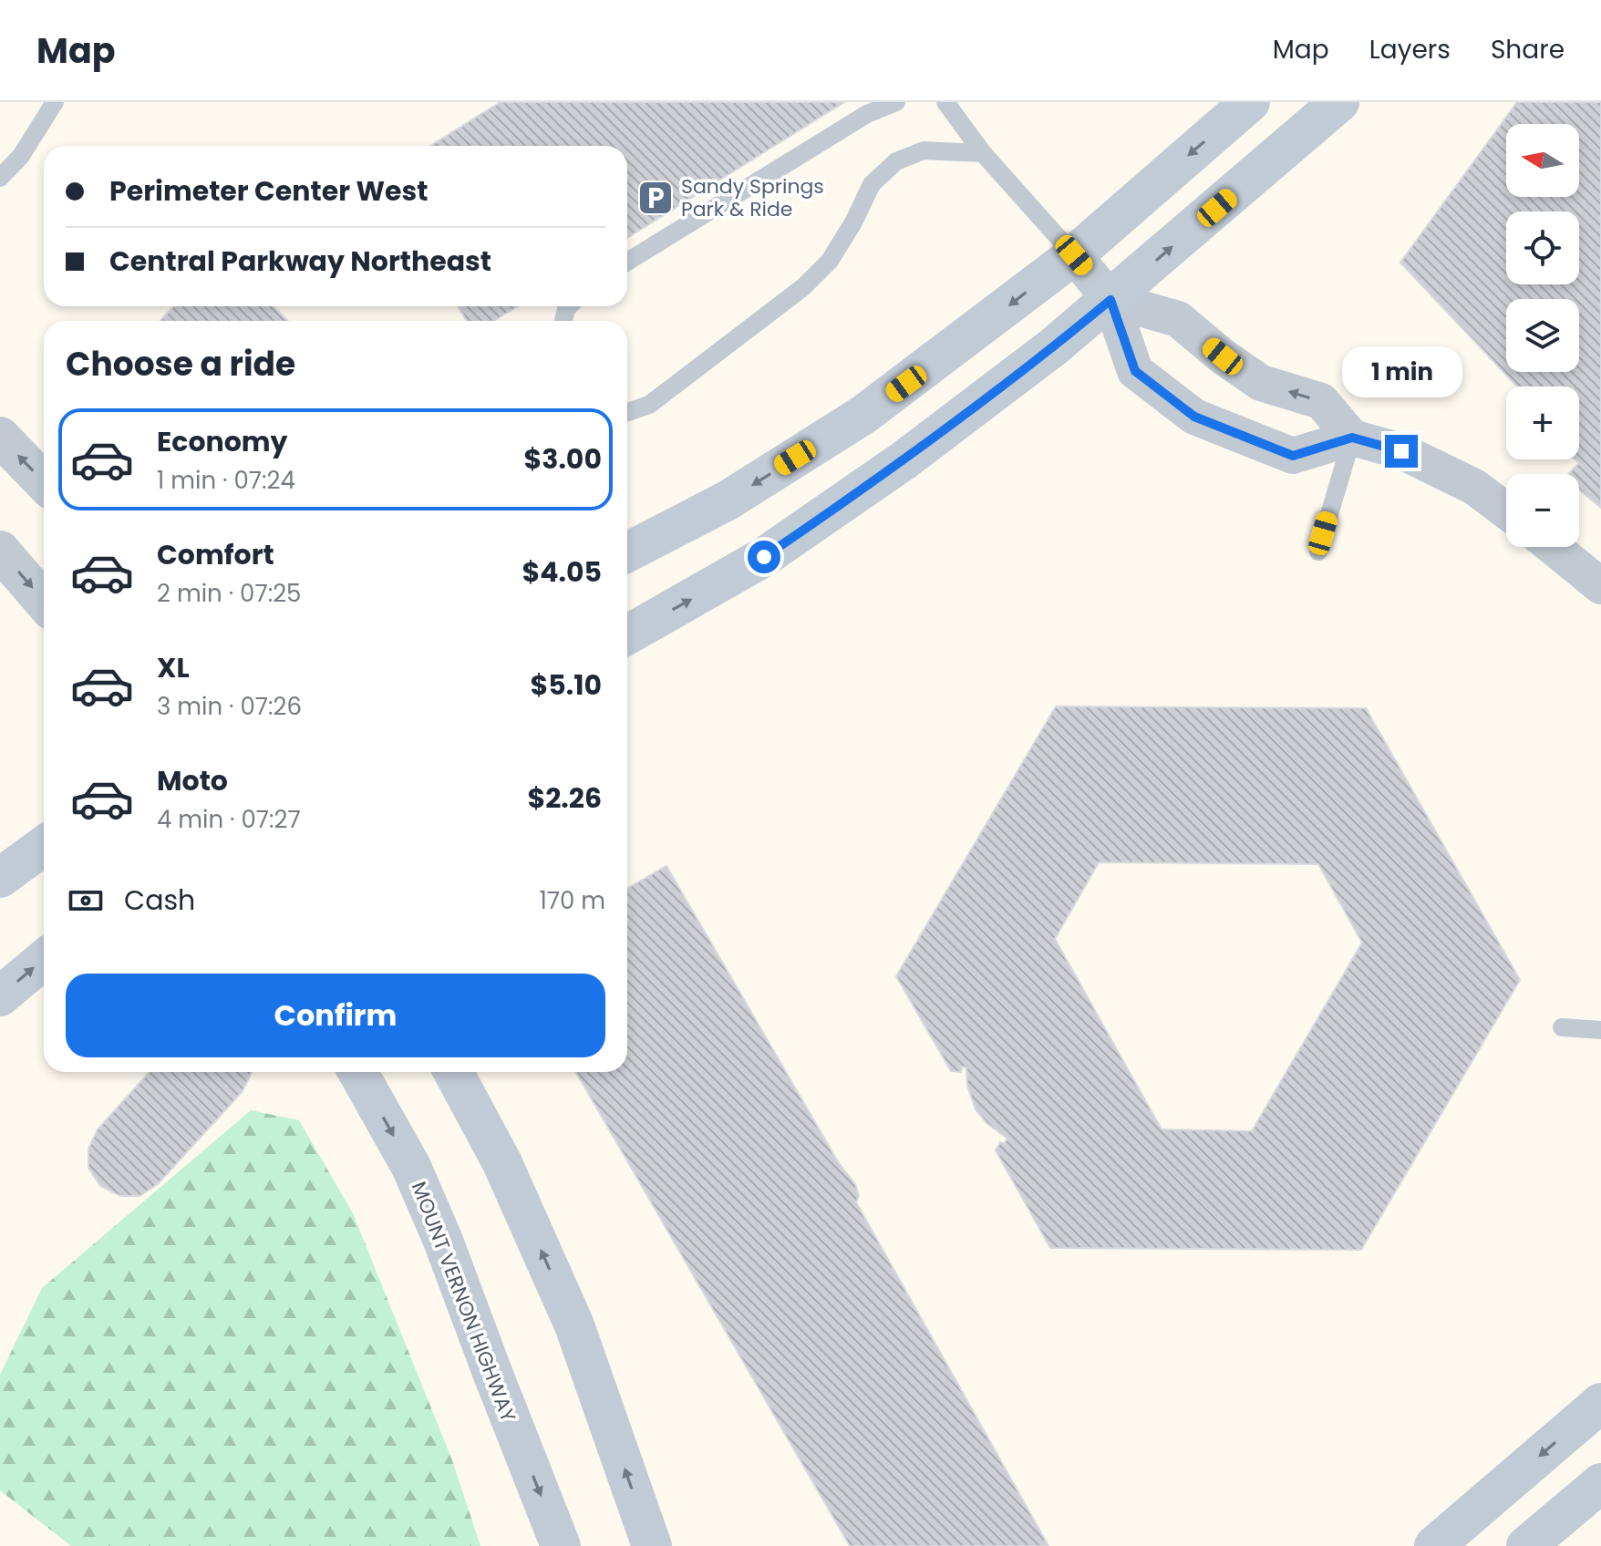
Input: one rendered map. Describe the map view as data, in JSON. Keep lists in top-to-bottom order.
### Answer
{
  "streets": {
    "main road": ["MOUNT VERNON HIGHWAY"]
  },
  "places": {
    "parking": ["Sandy Springs Park & Ride"]
  },
  "north": "left",
  "page": {
    "header": "Map",
    "nav": ["Map", "Layers", "Share"],
    "map_buttons": ["+", "−"],
    "banner": ["Perimeter Center West", "Central Parkway Northeast"],
    "heading": "Choose a ride",
    "bubble": "1 min",
    "list": [
      {
        "name": "Economy",
        "note": "1 min · 07:24",
        "value": "$3.00"
      },
      {
        "name": "Comfort",
        "note": "2 min · 07:25",
        "value": "$4.05"
      },
      {
        "name": "XL",
        "note": "3 min · 07:26",
        "value": "$5.10"
      },
      {
        "name": "Moto",
        "note": "4 min · 07:27",
        "value": "$2.26"
      }
    ],
    "pay": ["Cash", "170 m"],
    "buttons": "Confirm"
  }
}
